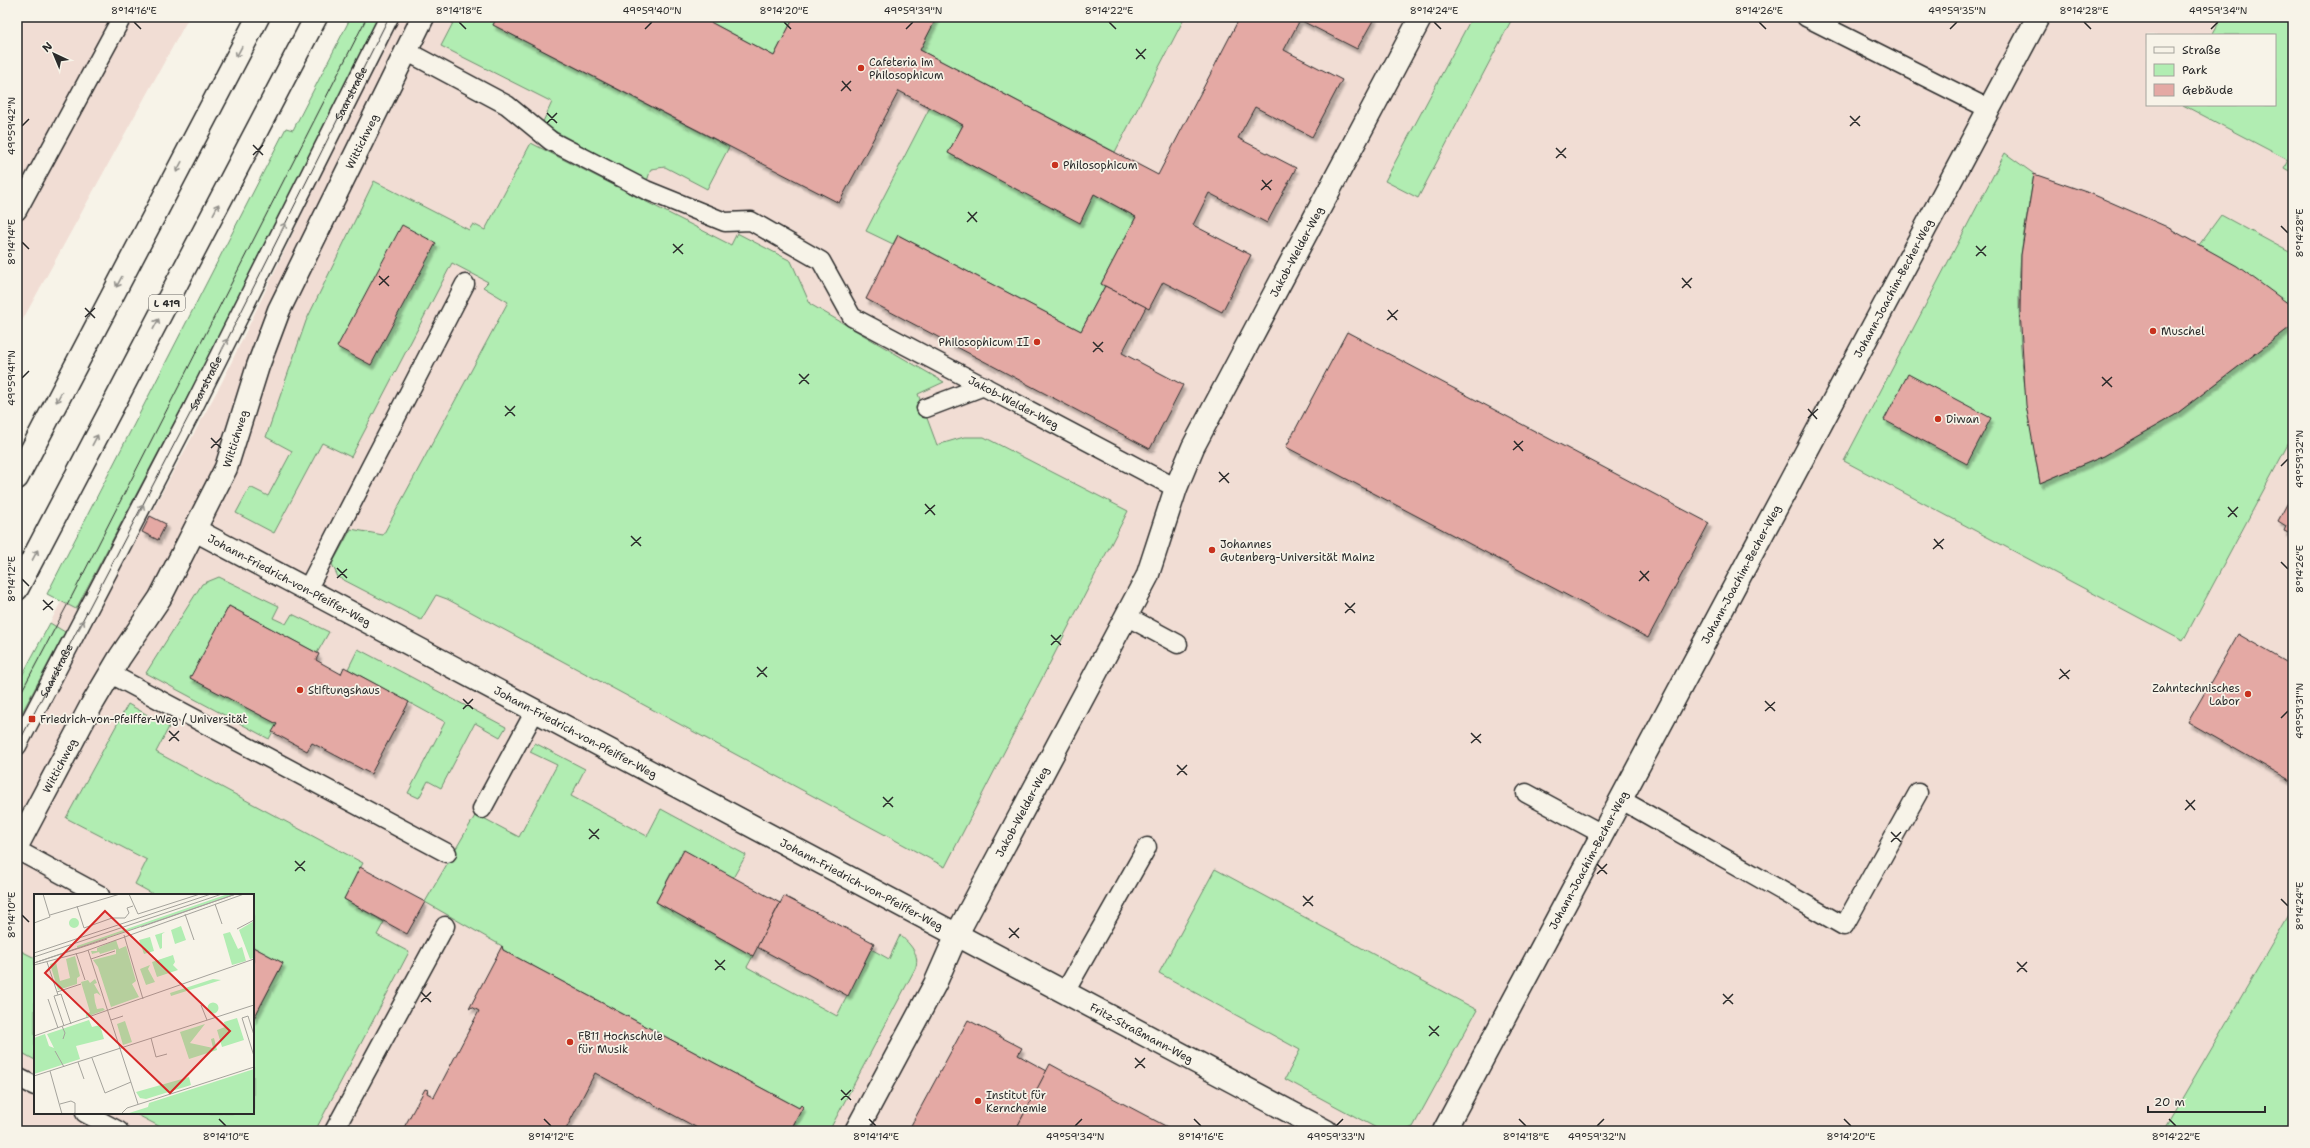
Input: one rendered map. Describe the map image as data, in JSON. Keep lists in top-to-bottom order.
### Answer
{
  "streets": {
    "main road": [
      "Wittichweg",
      "Jakob-Welder-Weg",
      "Johann-Joachim-Becher-Weg",
      "L 419",
      "Johann-Friedrich-von-Pfeiffer-Weg",
      "Fritz-Straßmann-Weg"
    ],
    "lane": ["Saarstraße"]
  },
  "crossings": [
    ["Wittichweg", "Jakob-Welder-Weg"],
    ["Wittichweg", "Johann-Friedrich-von-Pfeiffer-Weg"],
    ["Jakob-Welder-Weg", "Johann-Friedrich-von-Pfeiffer-Weg"],
    ["Jakob-Welder-Weg", "Fritz-Straßmann-Weg"],
    ["Johann-Friedrich-von-Pfeiffer-Weg", "Fritz-Straßmann-Weg"]
  ],
  "one_way": ["Saarstraße"],
  "places": {
    "other": [
      "Cafeteria im Philosophicum",
      "Philosophicum",
      "Muschel",
      "Philosophicum II",
      "Diwan",
      "Johannes Gutenberg-Universität Mainz",
      "Stiftungshaus",
      "Zahntechnisches Labor",
      "FB11 Hochschule für Musik",
      "Institut für Kernchemie"
    ],
    "transit": ["Friedrich-von-Pfeiffer-Weg / Universität"]
  },
  "legend": ["Straße", "Park", "Gebäude"],
  "scale_bar": "20 m",
  "north": "top left",
  "coordinates": [
    "8°14'16\"E",
    "8°14'18\"E",
    "49°59'40\"N",
    "8°14'20\"E",
    "49°59'39\"N",
    "8°14'22\"E",
    "8°14'24\"E",
    "8°14'26\"E",
    "49°59'35\"N",
    "8°14'28\"E",
    "49°59'34\"N",
    "49°59'42\"N",
    "8°14'14\"E",
    "49°59'41\"N",
    "49°59'32\"N",
    "8°14'12\"E",
    "49°59'31\"N",
    "8°14'10\"E",
    "49°59'33\"N"
  ]
}
